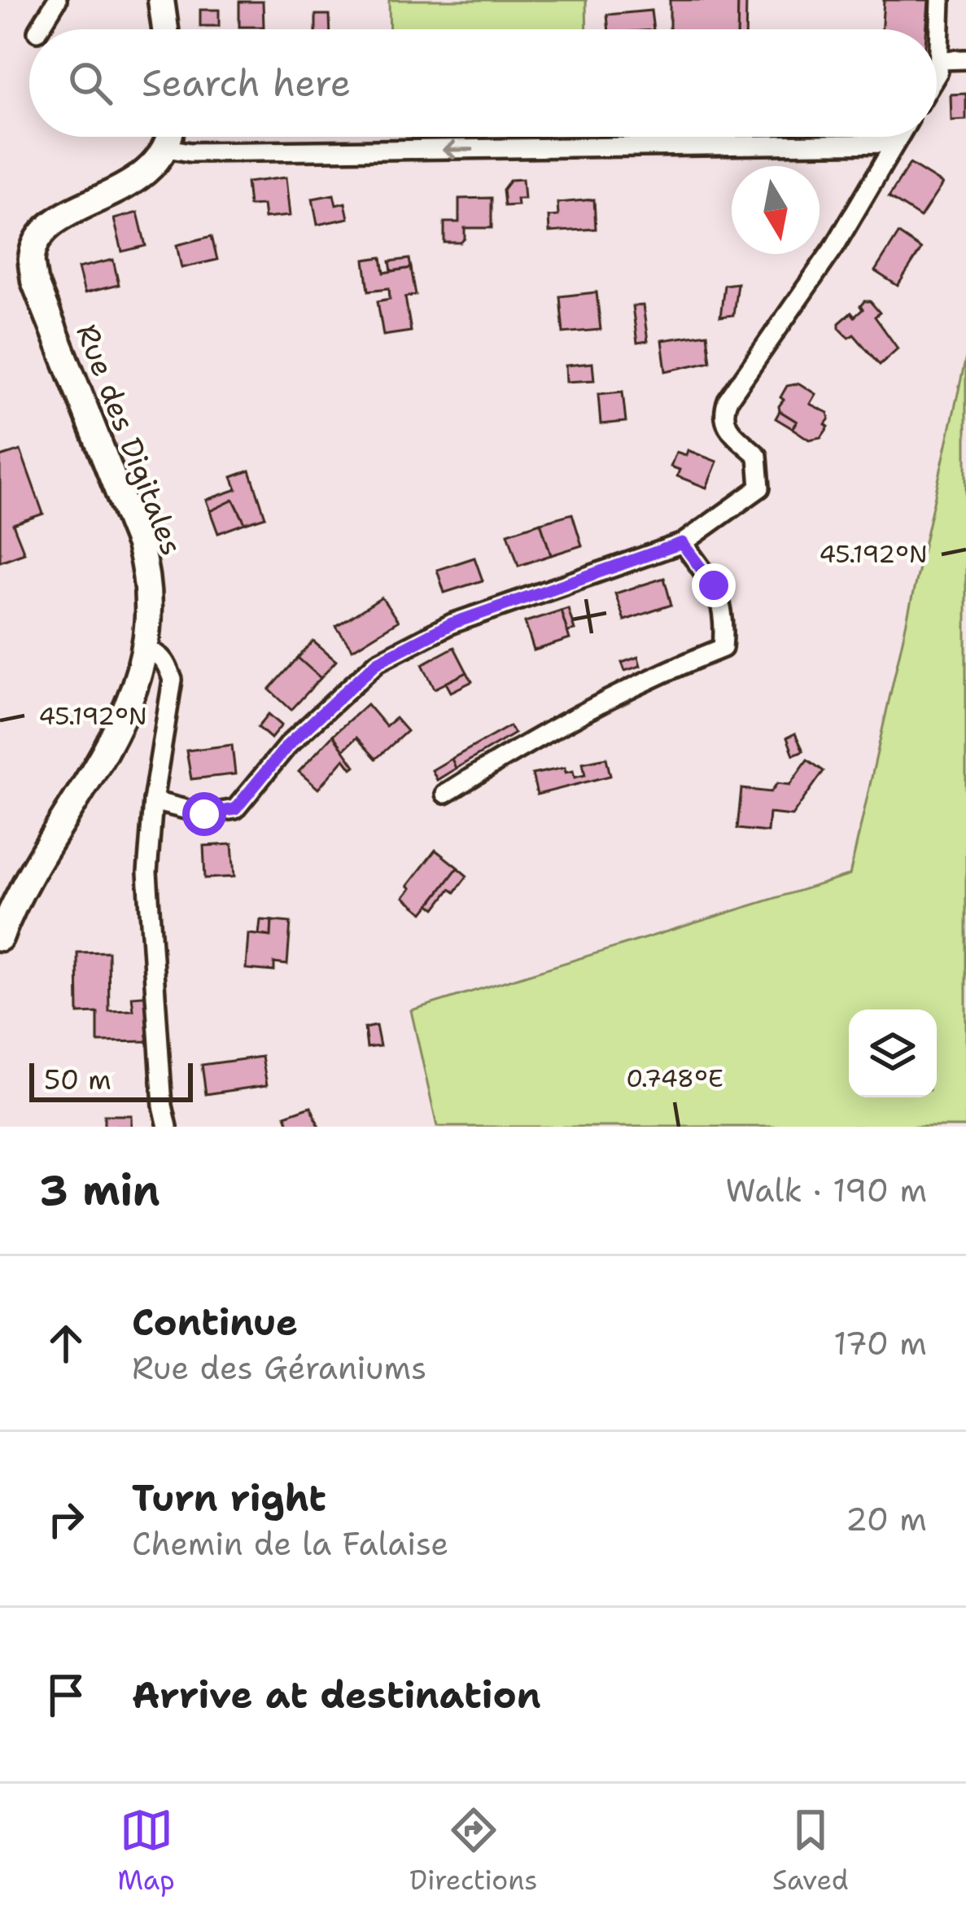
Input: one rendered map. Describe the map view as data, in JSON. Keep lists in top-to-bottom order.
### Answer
{
  "streets": {
    "street": ["Rue des Digitales"]
  },
  "scale_bar": "50 m",
  "north": "bottom",
  "page": {
    "search": "Search here",
    "scale": "50 m",
    "heading": ["3 min", "Walk · 190 m"],
    "list": [
      ["Continue", "Rue des Géraniums", "170 m"],
      ["Turn right", "Chemin de la Falaise", "20 m"],
      "Arrive at destination"
    ],
    "nav": ["Map", "Directions", "Saved"]
  },
  "coordinates": ["45.192°N", "0.748°E"]
}
